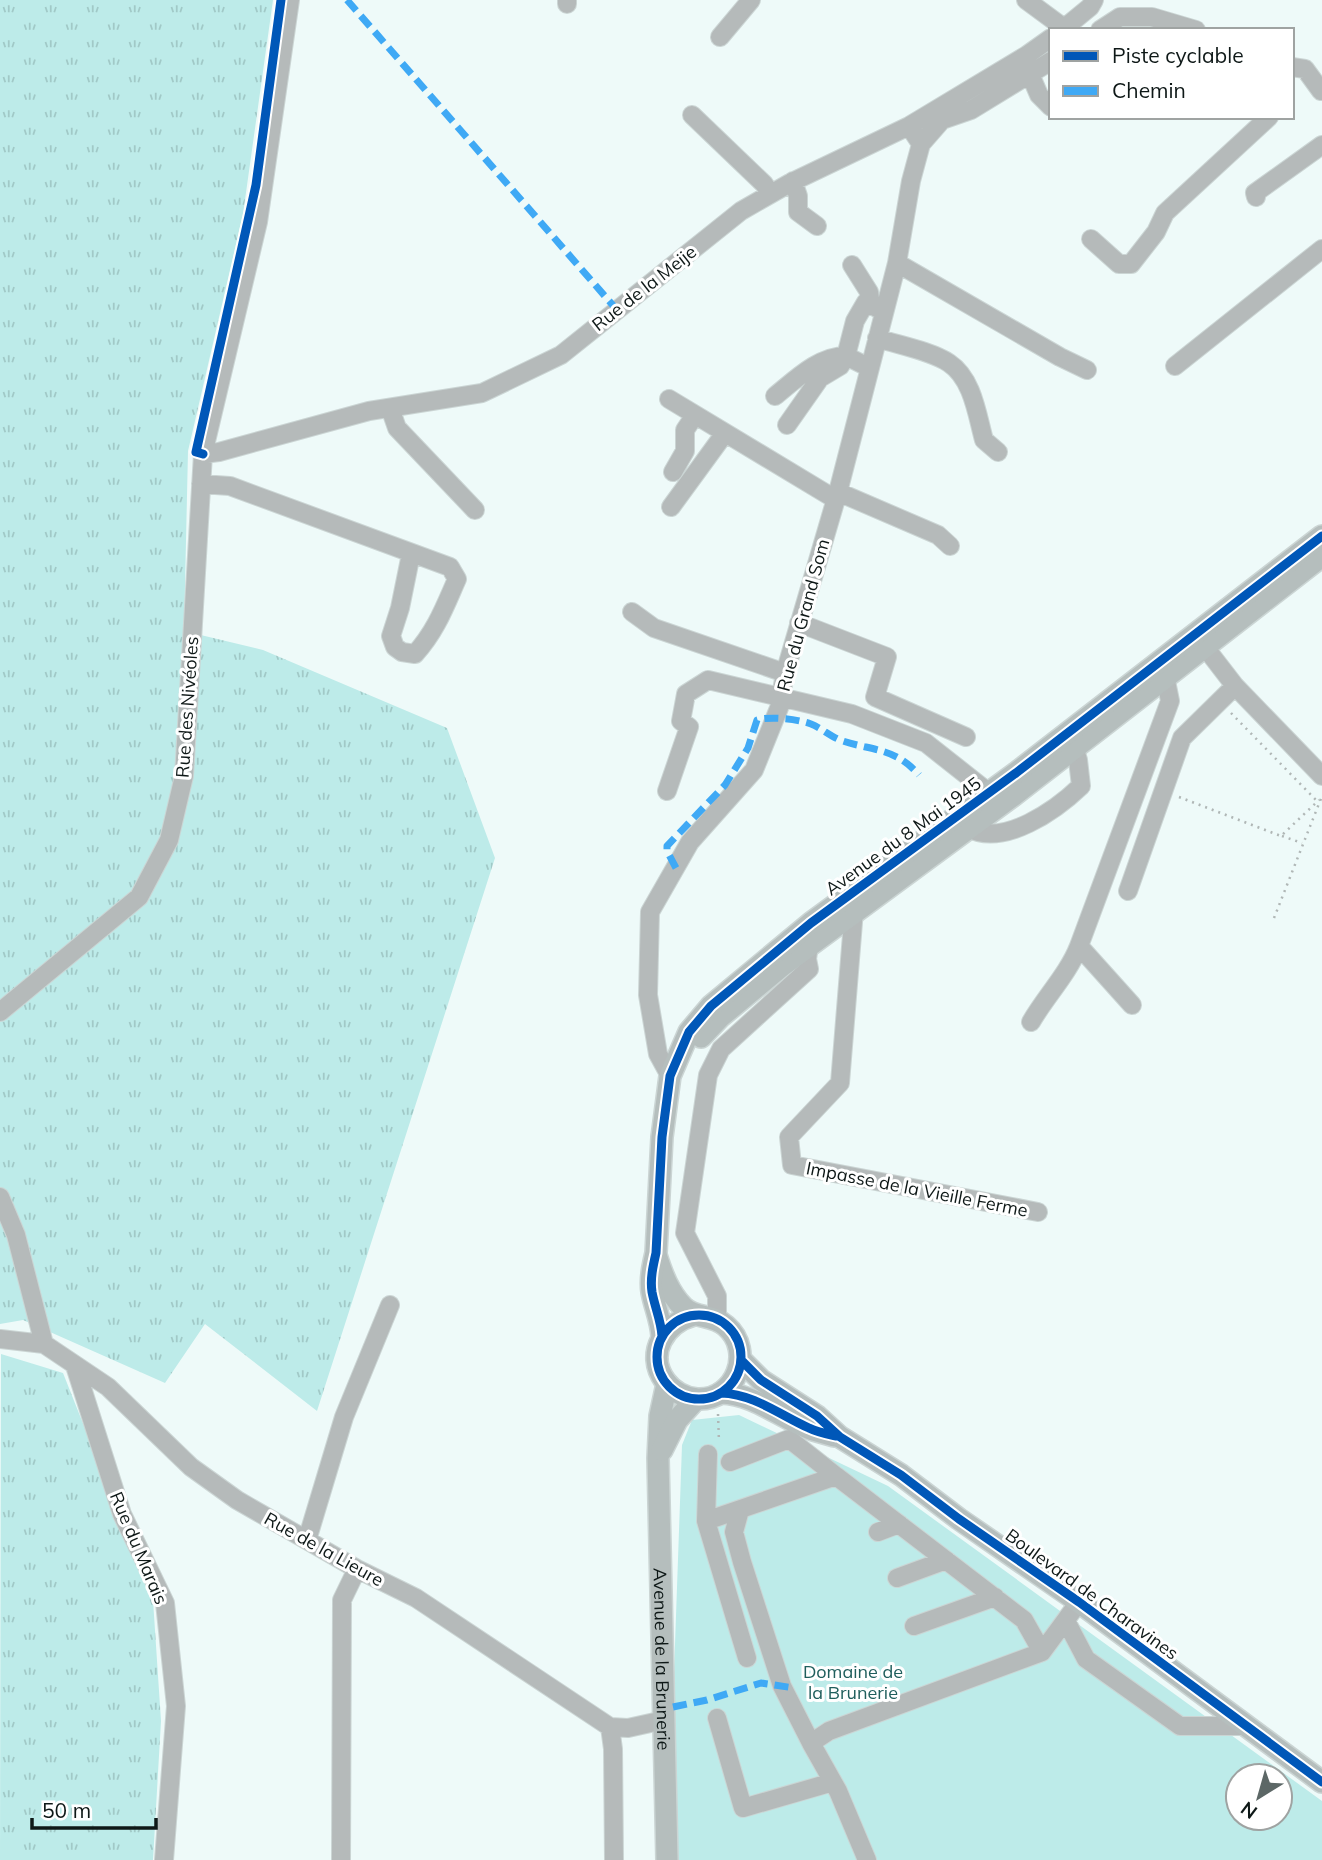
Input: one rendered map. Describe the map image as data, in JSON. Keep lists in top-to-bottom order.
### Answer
{
  "streets": {
    "main road": ["Avenue du 8 Mai 1945", "Boulevard de Charavines", "Avenue de la Brunerie"],
    "street": [
      "Rue de la Meije",
      "Rue du Grand Som",
      "Rue des Nivéoles",
      "Impasse de la Vieille Ferme",
      "Rue du Marais",
      "Rue de la Lieure"
    ]
  },
  "crossings": [
    ["Rue de la Meije", "Rue des Nivéoles"],
    ["Rue du Grand Som", "Avenue du 8 Mai 1945"],
    ["Avenue du 8 Mai 1945", "Impasse de la Vieille Ferme"],
    ["Avenue du 8 Mai 1945", "Boulevard de Charavines"],
    ["Avenue du 8 Mai 1945", "Avenue de la Brunerie"],
    ["Rue du Marais", "Rue de la Lieure"],
    ["Boulevard de Charavines", "Avenue de la Brunerie"]
  ],
  "parks": ["Domaine de la Brunerie"],
  "legend": ["Piste cyclable", "Chemin"],
  "scale_bar": "50 m",
  "north": "bottom left"
}
